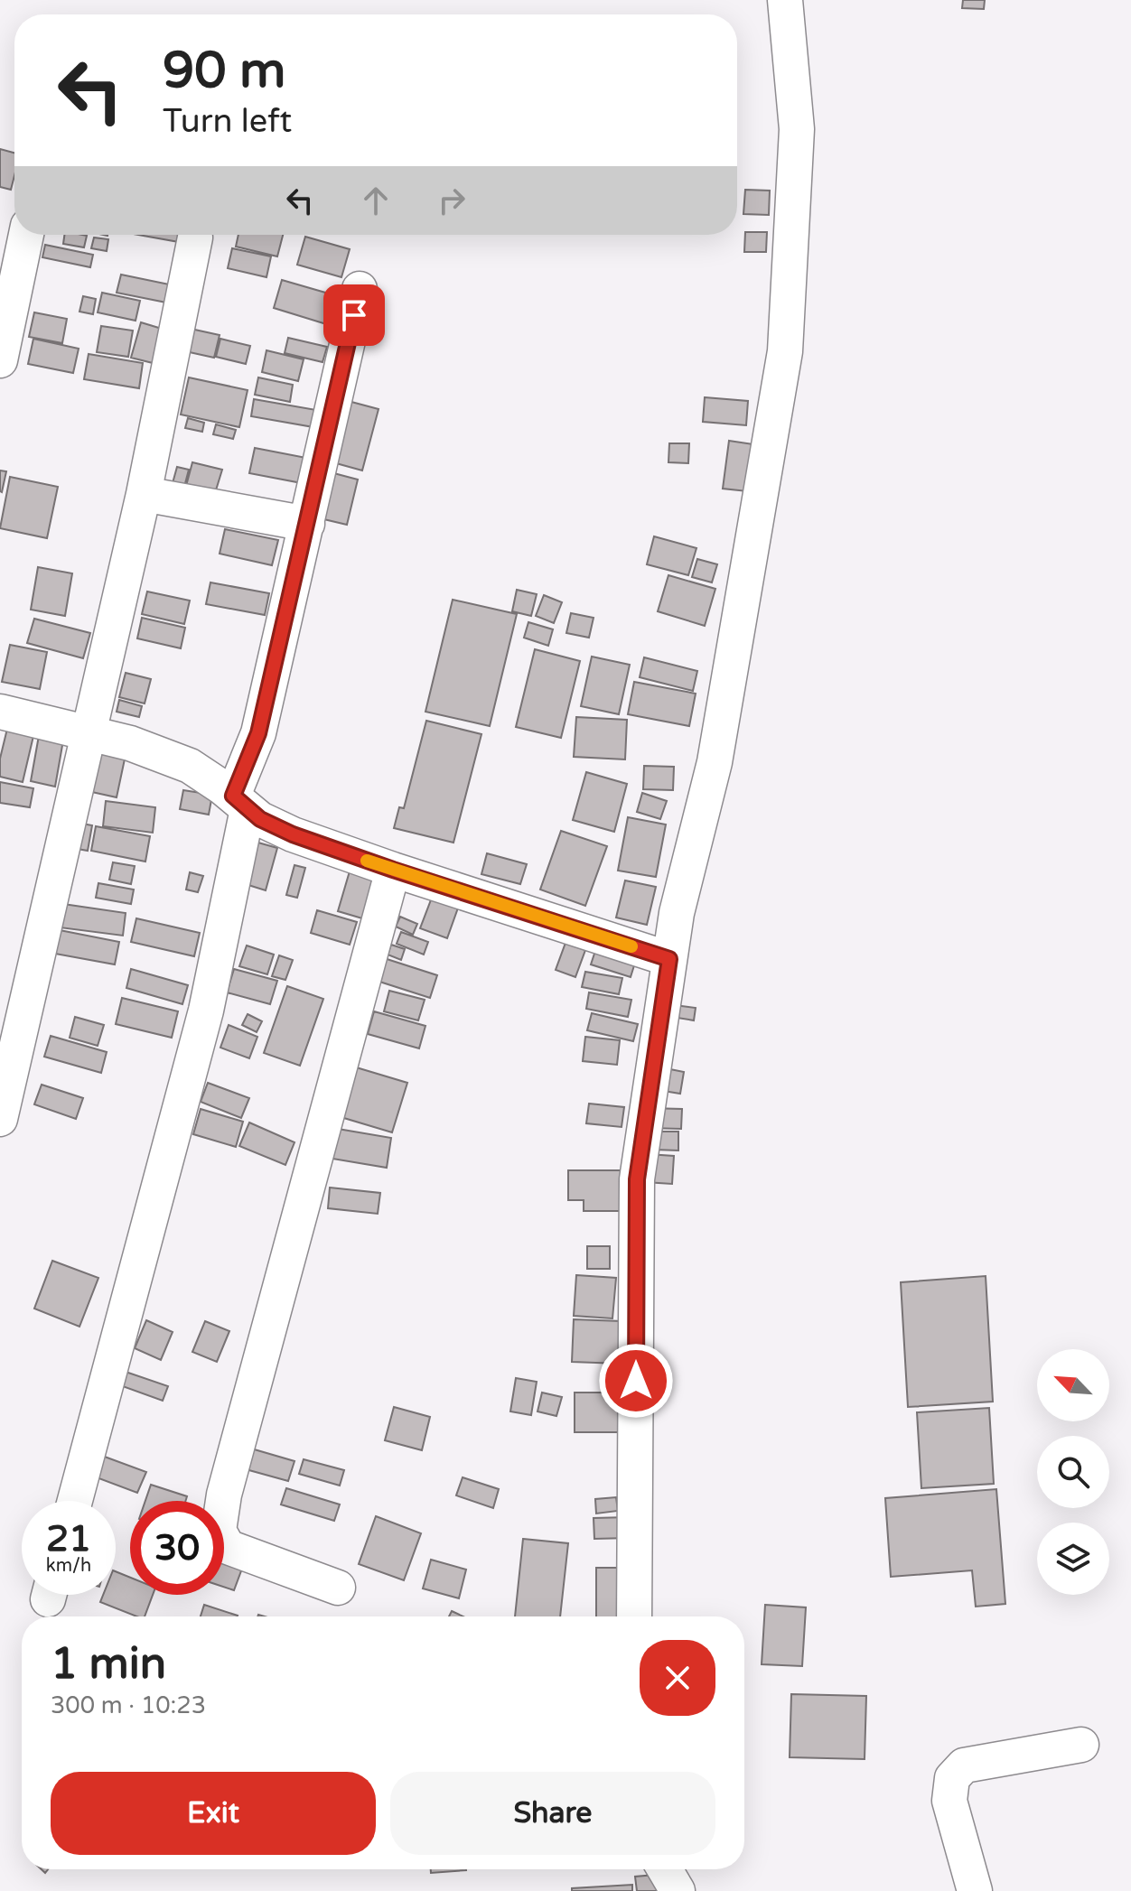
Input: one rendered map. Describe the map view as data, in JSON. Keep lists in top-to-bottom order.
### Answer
{
  "north": "top left",
  "page": {
    "turn": ["90 m", "Turn left"],
    "speed": "21 km/h",
    "limit": "30",
    "heading": ["1 min", "300 m · 10:23"],
    "buttons": ["Exit", "Share"]
  }
}
